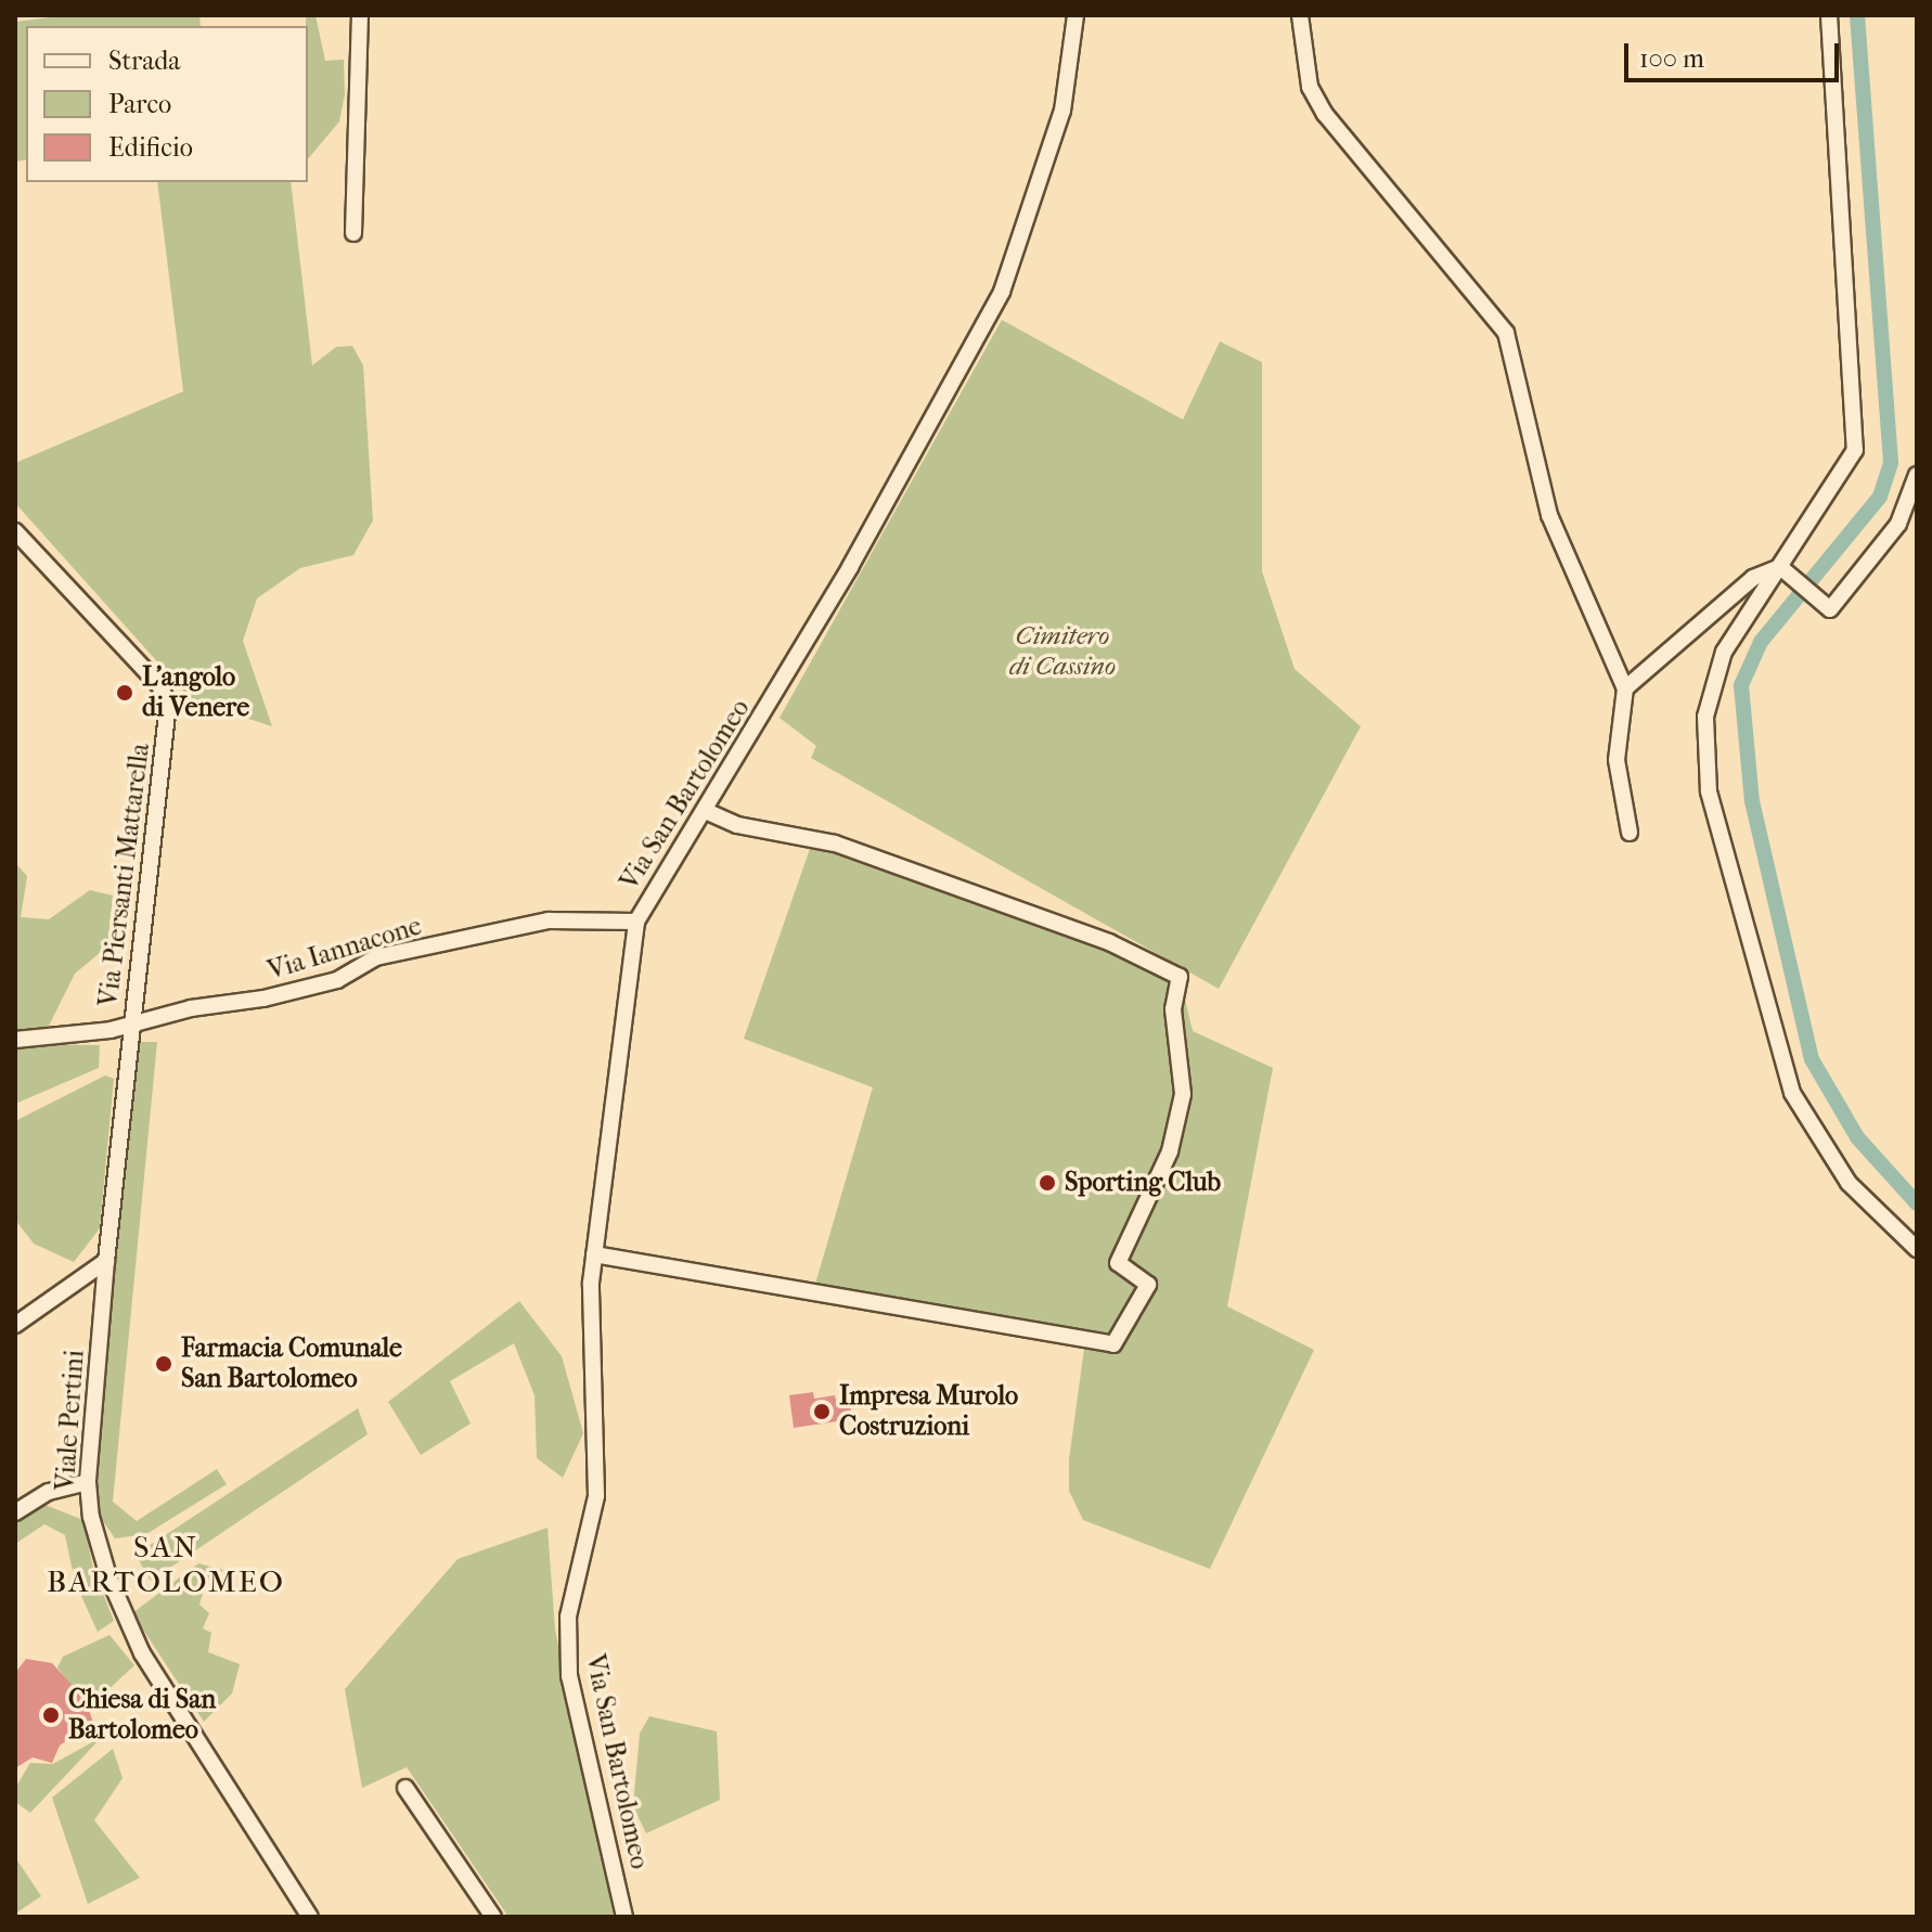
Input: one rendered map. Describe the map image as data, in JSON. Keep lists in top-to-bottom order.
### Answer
{
  "streets": {
    "street": [
      "Via San Bartolomeo",
      "Via Piersanti Mattarella",
      "Via Iannacone",
      "Viale Pertini"
    ]
  },
  "crossings": [
    ["Via San Bartolomeo", "Via Iannacone"],
    ["Via Piersanti Mattarella", "Via Iannacone"],
    ["Via Piersanti Mattarella", "Viale Pertini"],
    ["Via Iannacone", "Viale Pertini"]
  ],
  "districts": ["SAN BARTOLOMEO"],
  "parks": ["Cimitero di Cassino"],
  "places": [
    "L'angolo di Venere",
    "Sporting Club",
    "Farmacia Comunale San Bartolomeo",
    "Impresa Murolo Costruzioni",
    "Chiesa di San Bartolomeo"
  ],
  "legend": ["Strada", "Parco", "Edificio"],
  "scale_bar": "100 m"
}
